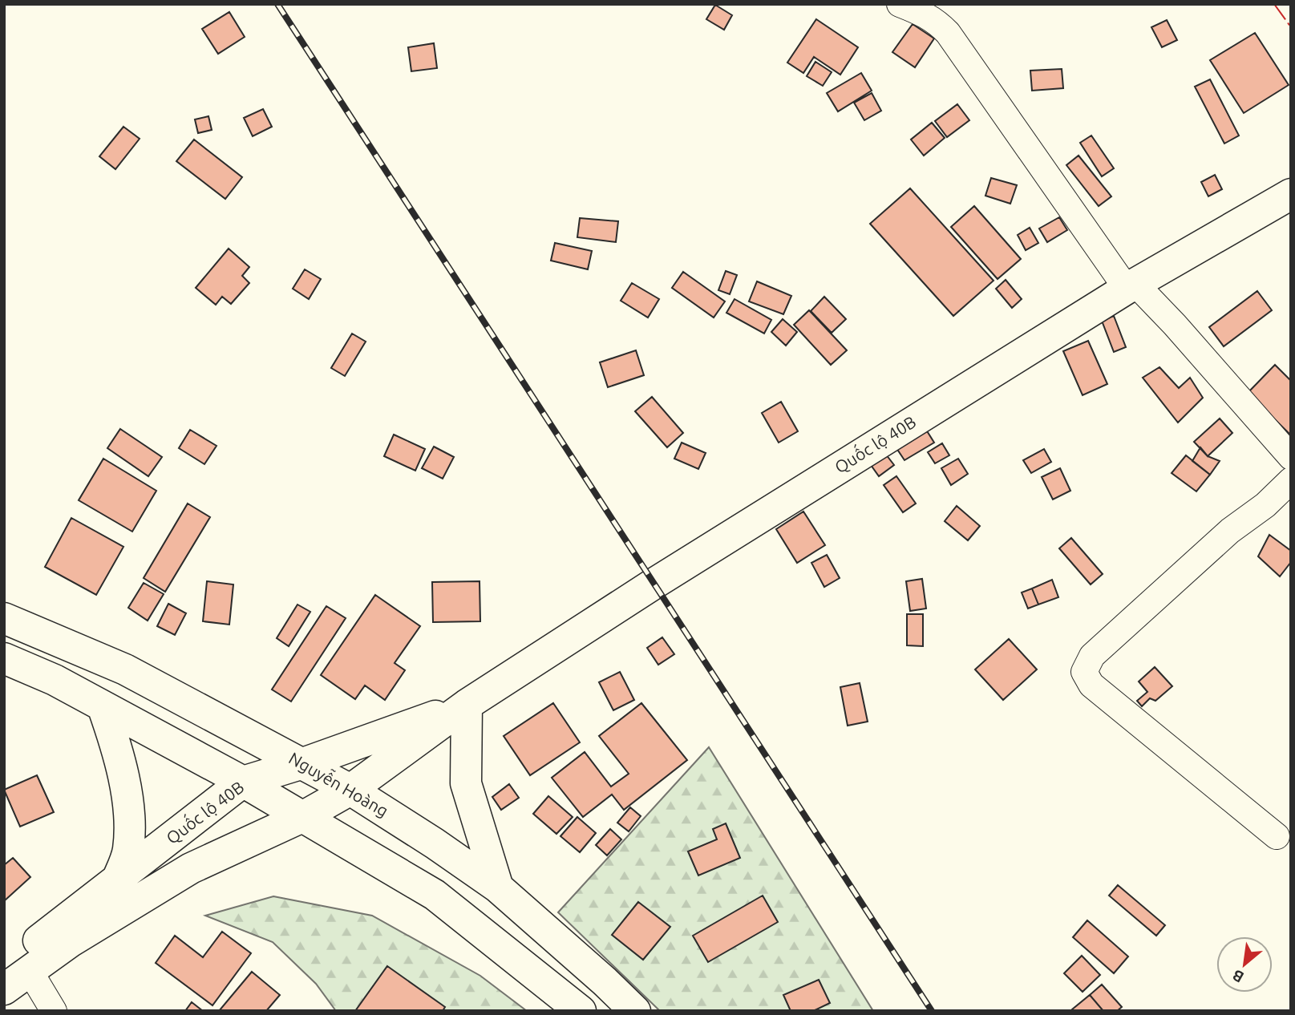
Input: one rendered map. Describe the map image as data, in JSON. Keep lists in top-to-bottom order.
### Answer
{
  "streets": {
    "highway": ["Quốc lộ 40B", "Nguyễn Hoàng"]
  },
  "crossings": [
    ["Quốc lộ 40B", "Nguyễn Hoàng"]
  ],
  "north": "bottom left"
}
